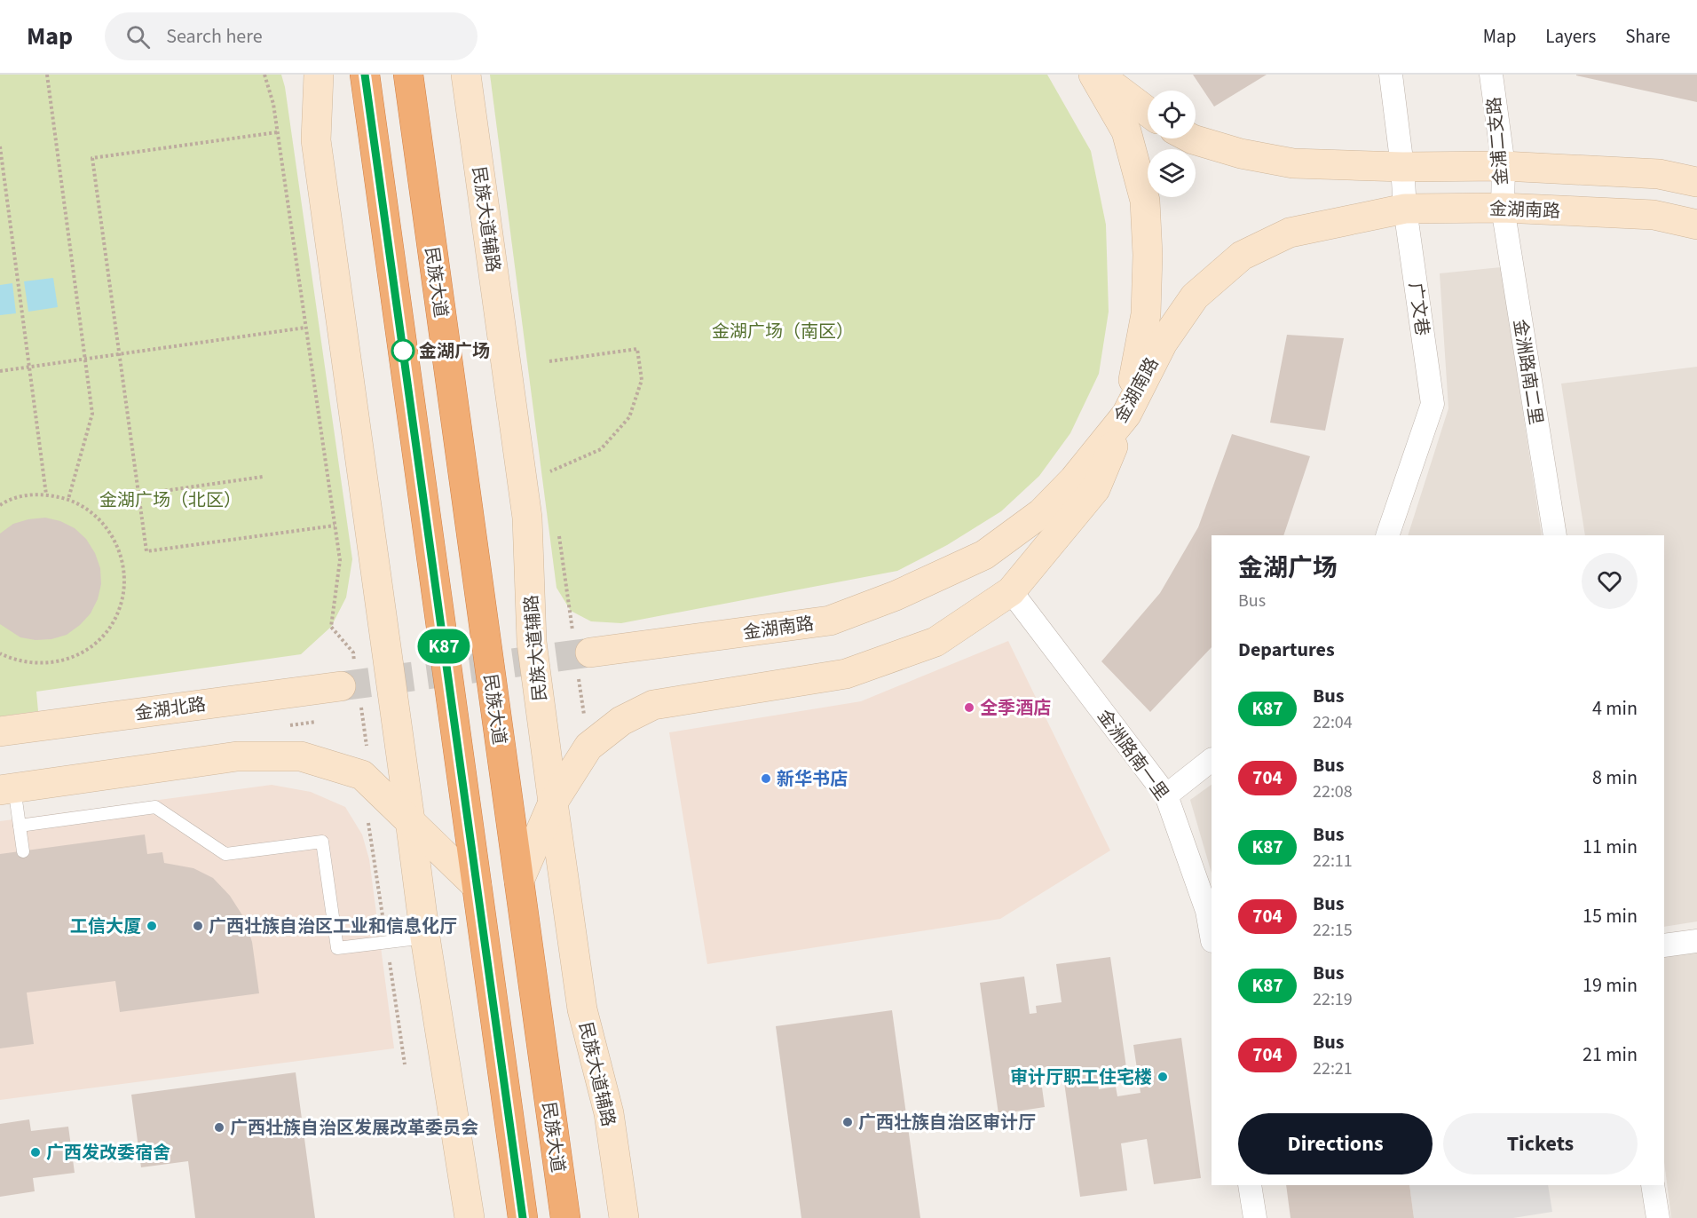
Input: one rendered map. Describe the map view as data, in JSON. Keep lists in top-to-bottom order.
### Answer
{
  "streets": {
    "highway": ["民族大道"],
    "main road": ["金湖南路", "民族大道辅路", "金湖北路"],
    "street": [
      "金浦二支路",
      "广文巷",
      "金洲路南二里",
      "金洲路南一里"
    ]
  },
  "crossings": [
    ["金浦二支路", "金湖南路"],
    ["金浦二支路", "金洲路南二里"],
    ["金湖南路", "广文巷"],
    ["金湖南路", "金洲路南二里"]
  ],
  "parks": ["金湖广场（南区）", "金湖广场（北区）"],
  "places": [
    "金湖广场",
    "全季酒店",
    "新华书店",
    "工信大厦",
    "广西壮族自治区工业和信息化厅",
    "审计厅职工住宅楼",
    "广西壮族自治区审计厅",
    "广西壮族自治区发展改革委员会",
    "广西发改委宿舍"
  ],
  "lines": ["bus line K87"],
  "page": {
    "header": "Map",
    "search": "Search here",
    "nav": ["Map", "Layers", "Share"],
    "on_map": "K87",
    "heading": [
      ["金湖广场", "Bus"],
      "Departures"
    ],
    "list": [
      {
        "mark": "K87",
        "name": "Bus",
        "note": "22:04",
        "value": "4 min"
      },
      {
        "mark": "704",
        "name": "Bus",
        "note": "22:08",
        "value": "8 min"
      },
      {
        "mark": "K87",
        "name": "Bus",
        "note": "22:11",
        "value": "11 min"
      },
      {
        "mark": "704",
        "name": "Bus",
        "note": "22:15",
        "value": "15 min"
      },
      {
        "mark": "K87",
        "name": "Bus",
        "note": "22:19",
        "value": "19 min"
      },
      {
        "mark": "704",
        "name": "Bus",
        "note": "22:21",
        "value": "21 min"
      }
    ],
    "buttons": ["Directions", "Tickets"]
  }
}
